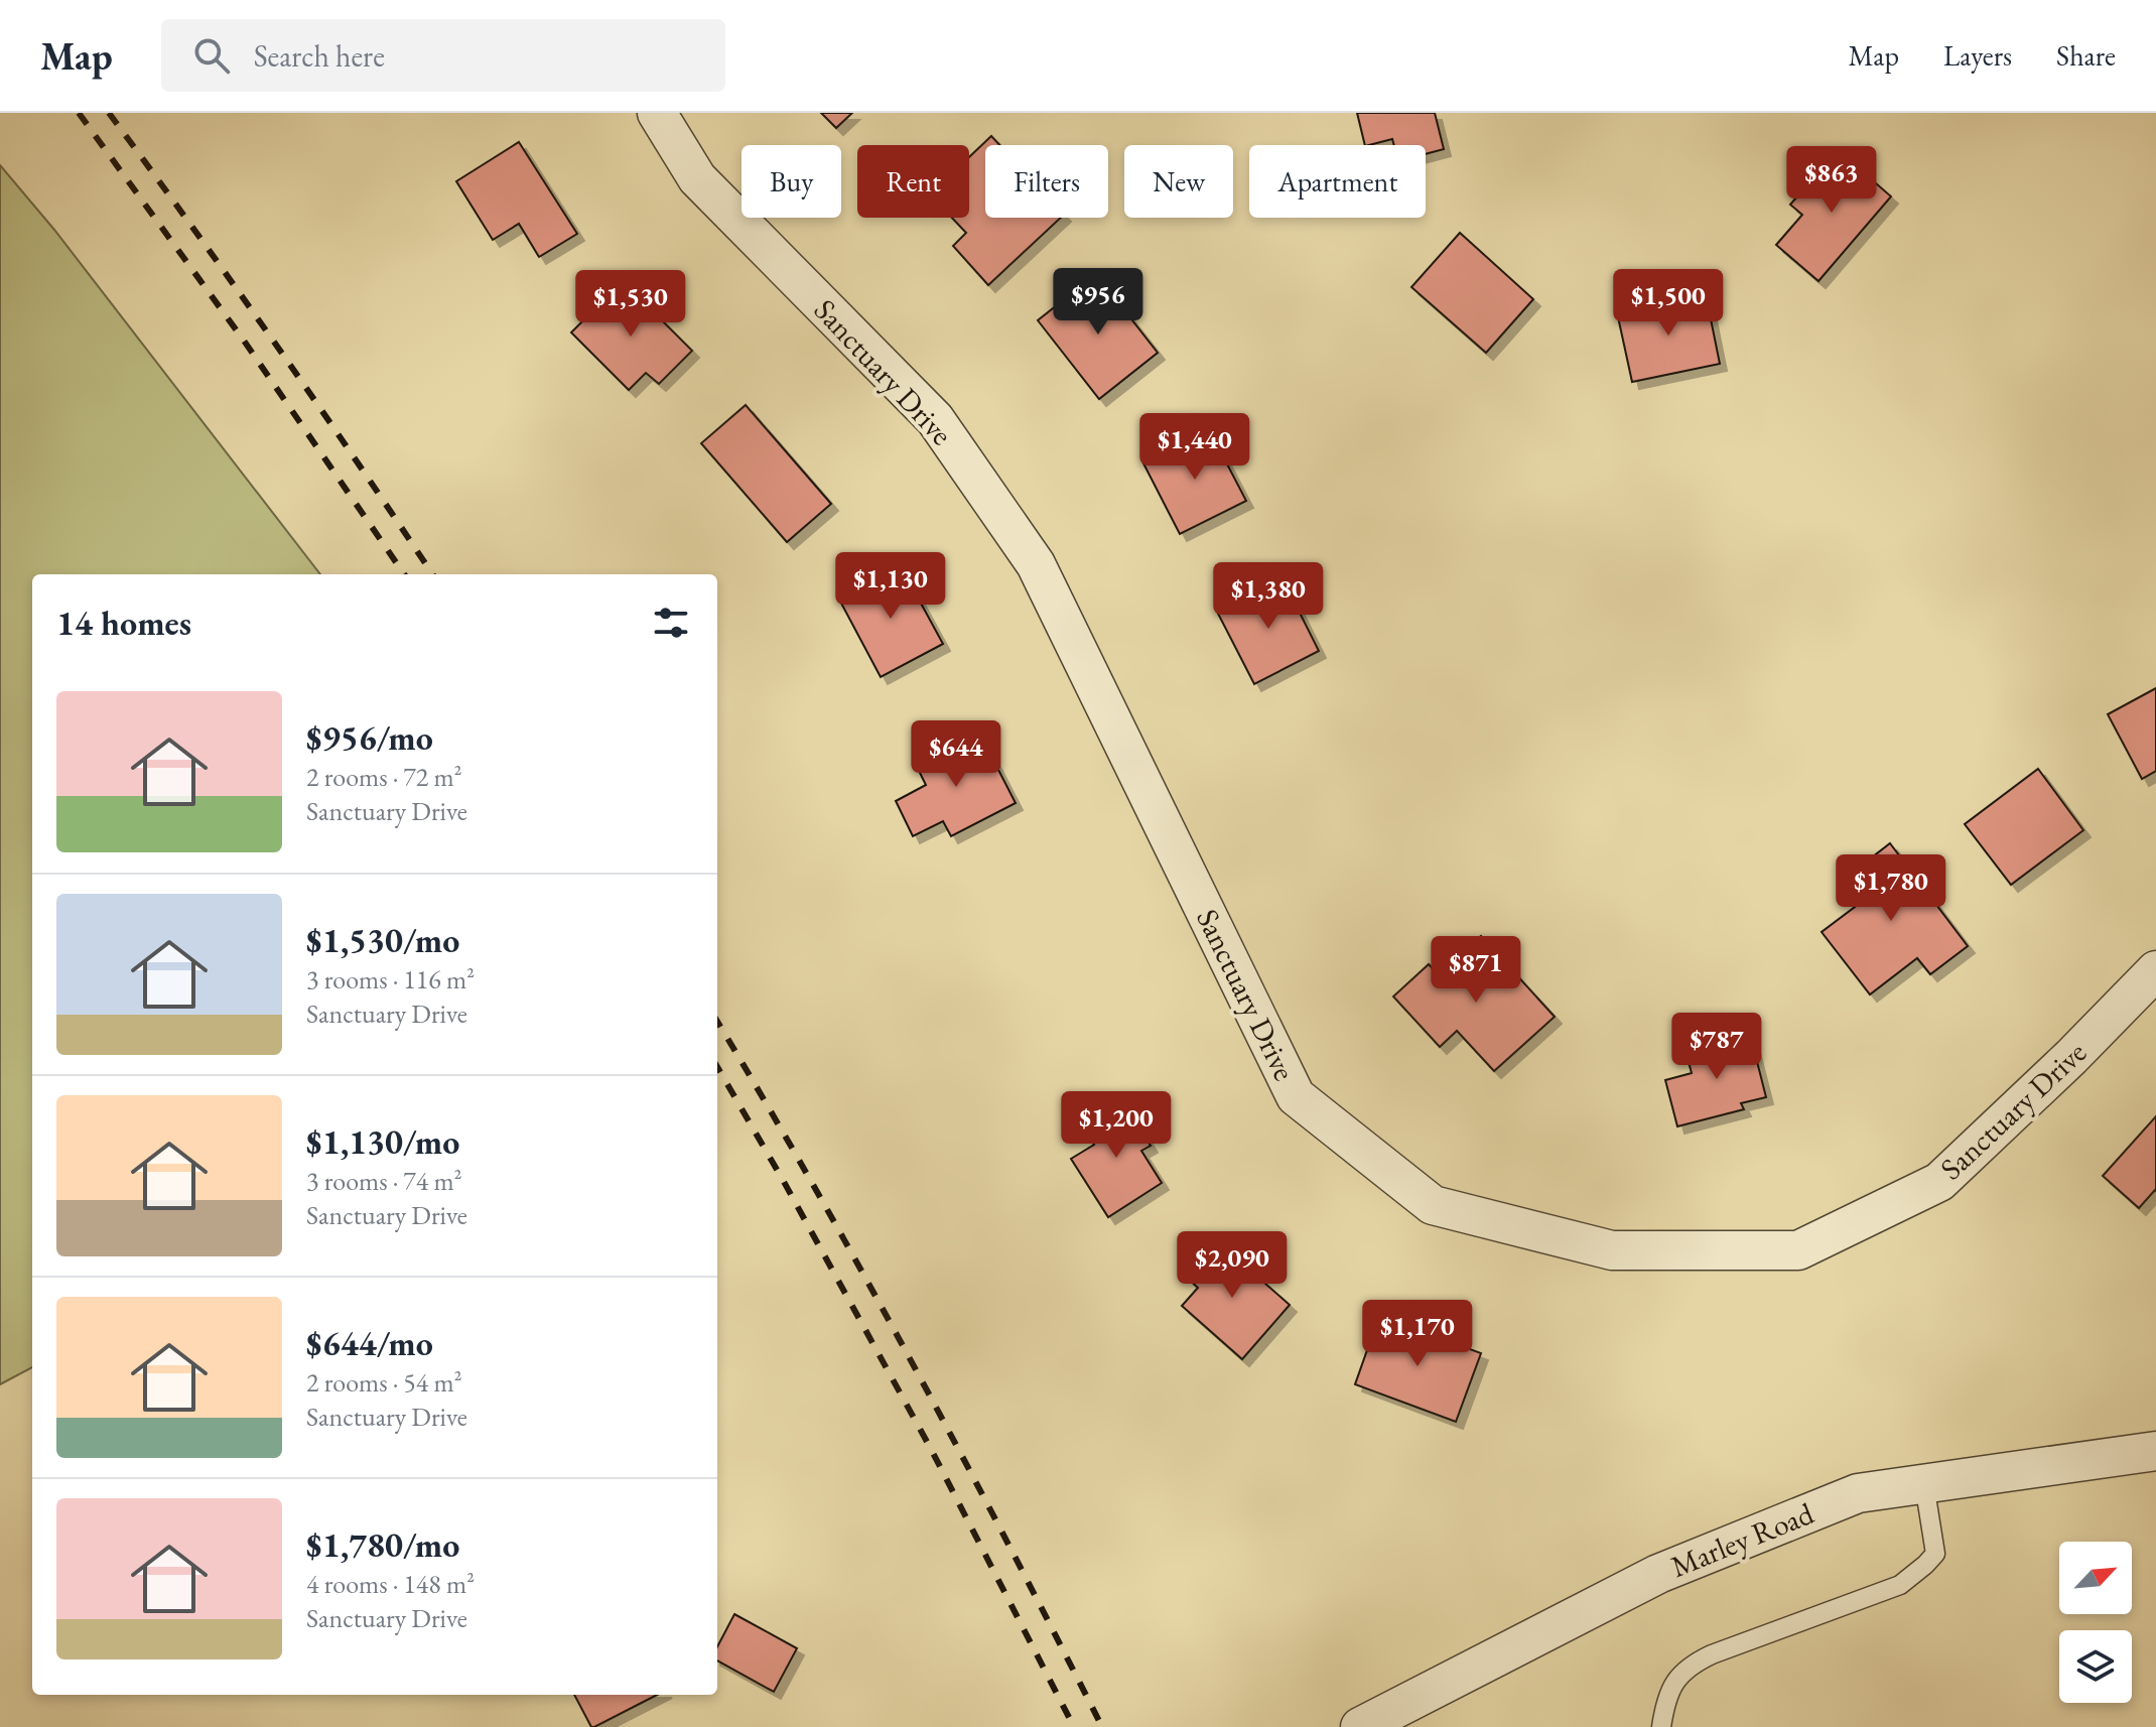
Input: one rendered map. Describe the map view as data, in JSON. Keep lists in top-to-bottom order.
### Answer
{
  "streets": {
    "street": ["Sanctuary Drive", "Marley Road"]
  },
  "north": "top right",
  "page": {
    "header": "Map",
    "search": "Search here",
    "nav": ["Map", "Layers", "Share"],
    "chip": [
      "Buy",
      "Rent",
      "Filters",
      "New",
      "Apartment"
    ],
    "price": [
      "$863",
      "$956",
      "$1,500",
      "$1,530",
      "$1,440",
      "$1,130",
      "$1,380",
      "$644",
      "$1,780",
      "$871",
      "$787",
      "$1,200",
      "$2,090",
      "$1,170"
    ],
    "heading": "14 homes",
    "list": [
      {
        "name": "$956/mo",
        "note": "2 rooms · 72 m² · Sanctuary Drive"
      },
      {
        "name": "$1,530/mo",
        "note": "3 rooms · 116 m² · Sanctuary Drive"
      },
      {
        "name": "$1,130/mo",
        "note": "3 rooms · 74 m² · Sanctuary Drive"
      },
      {
        "name": "$644/mo",
        "note": "2 rooms · 54 m² · Sanctuary Drive"
      },
      {
        "name": "$1,780/mo",
        "note": "4 rooms · 148 m² · Sanctuary Drive"
      }
    ]
  }
}
